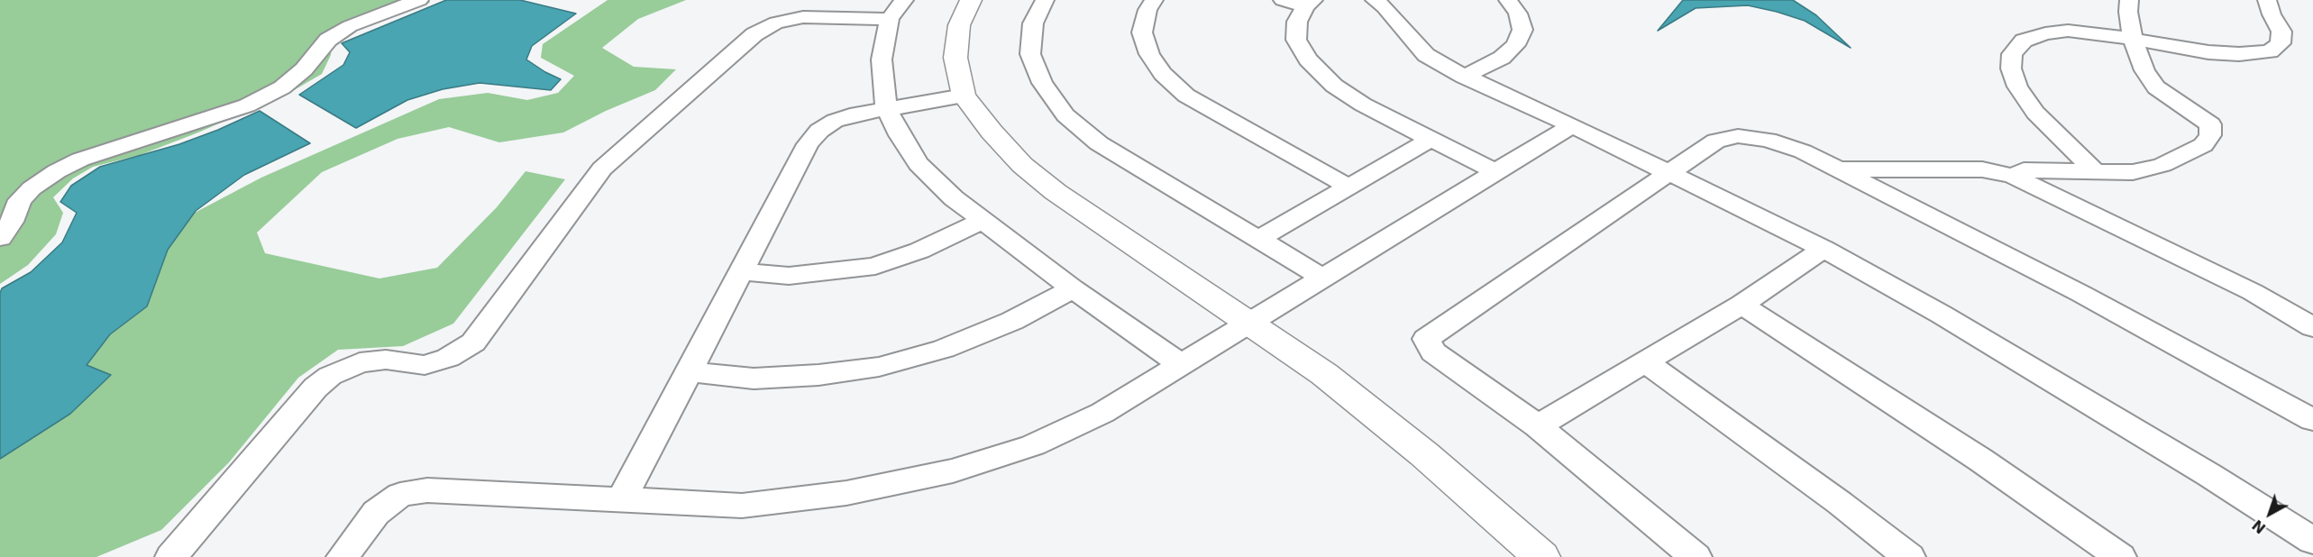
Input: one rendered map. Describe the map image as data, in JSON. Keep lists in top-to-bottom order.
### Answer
{
  "north": "bottom left"
}
